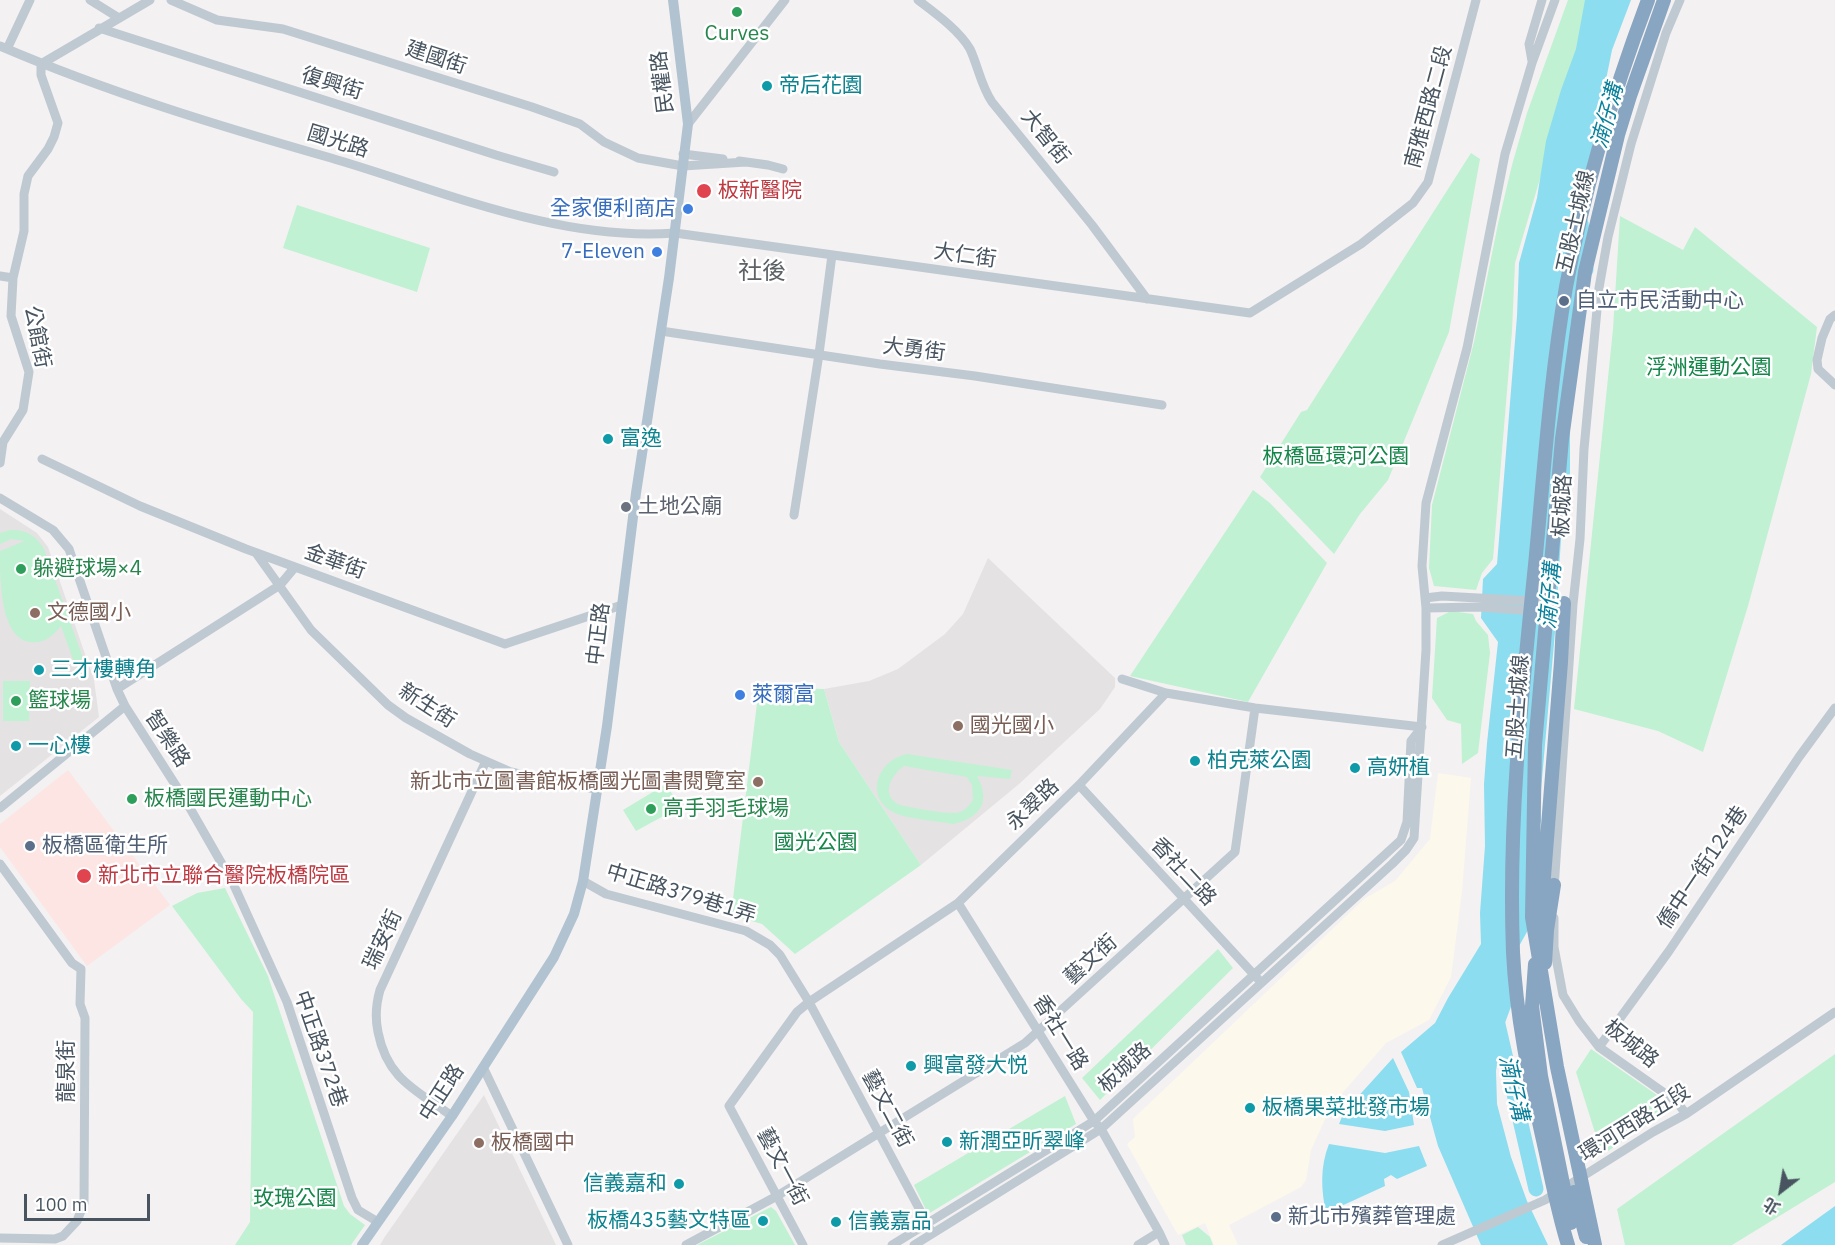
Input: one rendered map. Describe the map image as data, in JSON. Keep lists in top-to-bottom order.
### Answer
{
  "streets": {
    "highway": ["五股土城線"],
    "main road": ["民權路", "中正路"],
    "street": [
      "建國街",
      "復興街",
      "南雅西路二段",
      "大智街",
      "國光路",
      "大仁街",
      "公館街",
      "大勇街",
      "板城路",
      "金華街",
      "新生街",
      "智樂路",
      "永翠路",
      "僑中一街124巷",
      "香社二路",
      "中正路379巷1弄",
      "瑞安街",
      "藝文街",
      "香社一路",
      "中正路372巷",
      "龍泉街",
      "藝文二街",
      "環河西路五段",
      "藝文一街"
    ]
  },
  "crossings": [
    ["建國街", "中正路"],
    ["民權路", "中正路"],
    ["南雅西路二段", "大仁街"],
    ["大智街", "大仁街"],
    ["國光路", "大仁街"],
    ["國光路", "公館街"],
    ["國光路", "中正路"],
    ["大仁街", "中正路"],
    ["大勇街", "中正路"],
    ["板城路", "僑中一街124巷"],
    ["板城路", "香社二路"],
    ["板城路", "香社一路"],
    ["板城路", "藝文二街"],
    ["板城路", "環河西路五段"],
    ["金華街", "中正路"],
    ["金華街", "新生街"],
    ["中正路", "新生街"],
    ["中正路", "中正路379巷1弄"],
    ["中正路", "瑞安街"],
    ["中正路", "中正路372巷"],
    ["新生街", "瑞安街"],
    ["智樂路", "中正路372巷"],
    ["永翠路", "香社二路"],
    ["永翠路", "中正路379巷1弄"],
    ["永翠路", "香社一路"],
    ["永翠路", "藝文二街"],
    ["永翠路", "藝文一街"],
    ["香社二路", "藝文街"],
    ["中正路379巷1弄", "藝文二街"],
    ["藝文街", "香社一路"],
    ["藝文街", "藝文二街"],
    ["藝文街", "藝文一街"]
  ],
  "districts": ["社後"],
  "water": ["湳仔溝"],
  "parks": [
    "浮洲運動公園",
    "板橋區環河公園",
    "國光公園",
    "玫瑰公園"
  ],
  "places": [
    "Curves",
    "帝后花園",
    "板新醫院",
    "全家便利商店",
    "7-Eleven",
    "自立市民活動中心",
    "富逸",
    "土地公廟",
    "躲避球場×4",
    "文德國小",
    "三才樓轉角",
    "萊爾富",
    "籃球場",
    "國光國小",
    "一心樓",
    "柏克萊公園",
    "高妍植",
    "新北市立圖書館板橋國光圖書閱覽室",
    "板橋國民運動中心",
    "高手羽毛球場",
    "板橋區衛生所",
    "新北市立聯合醫院板橋院區",
    "興富發大悦",
    "板橋果菜批發市場",
    "新潤亞昕翠峰",
    "板橋國中",
    "信義嘉和",
    "新北市殯葬管理處",
    "板橋435藝文特區",
    "信義嘉品"
  ],
  "scale_bar": "100 m",
  "north": "bottom left"
}
